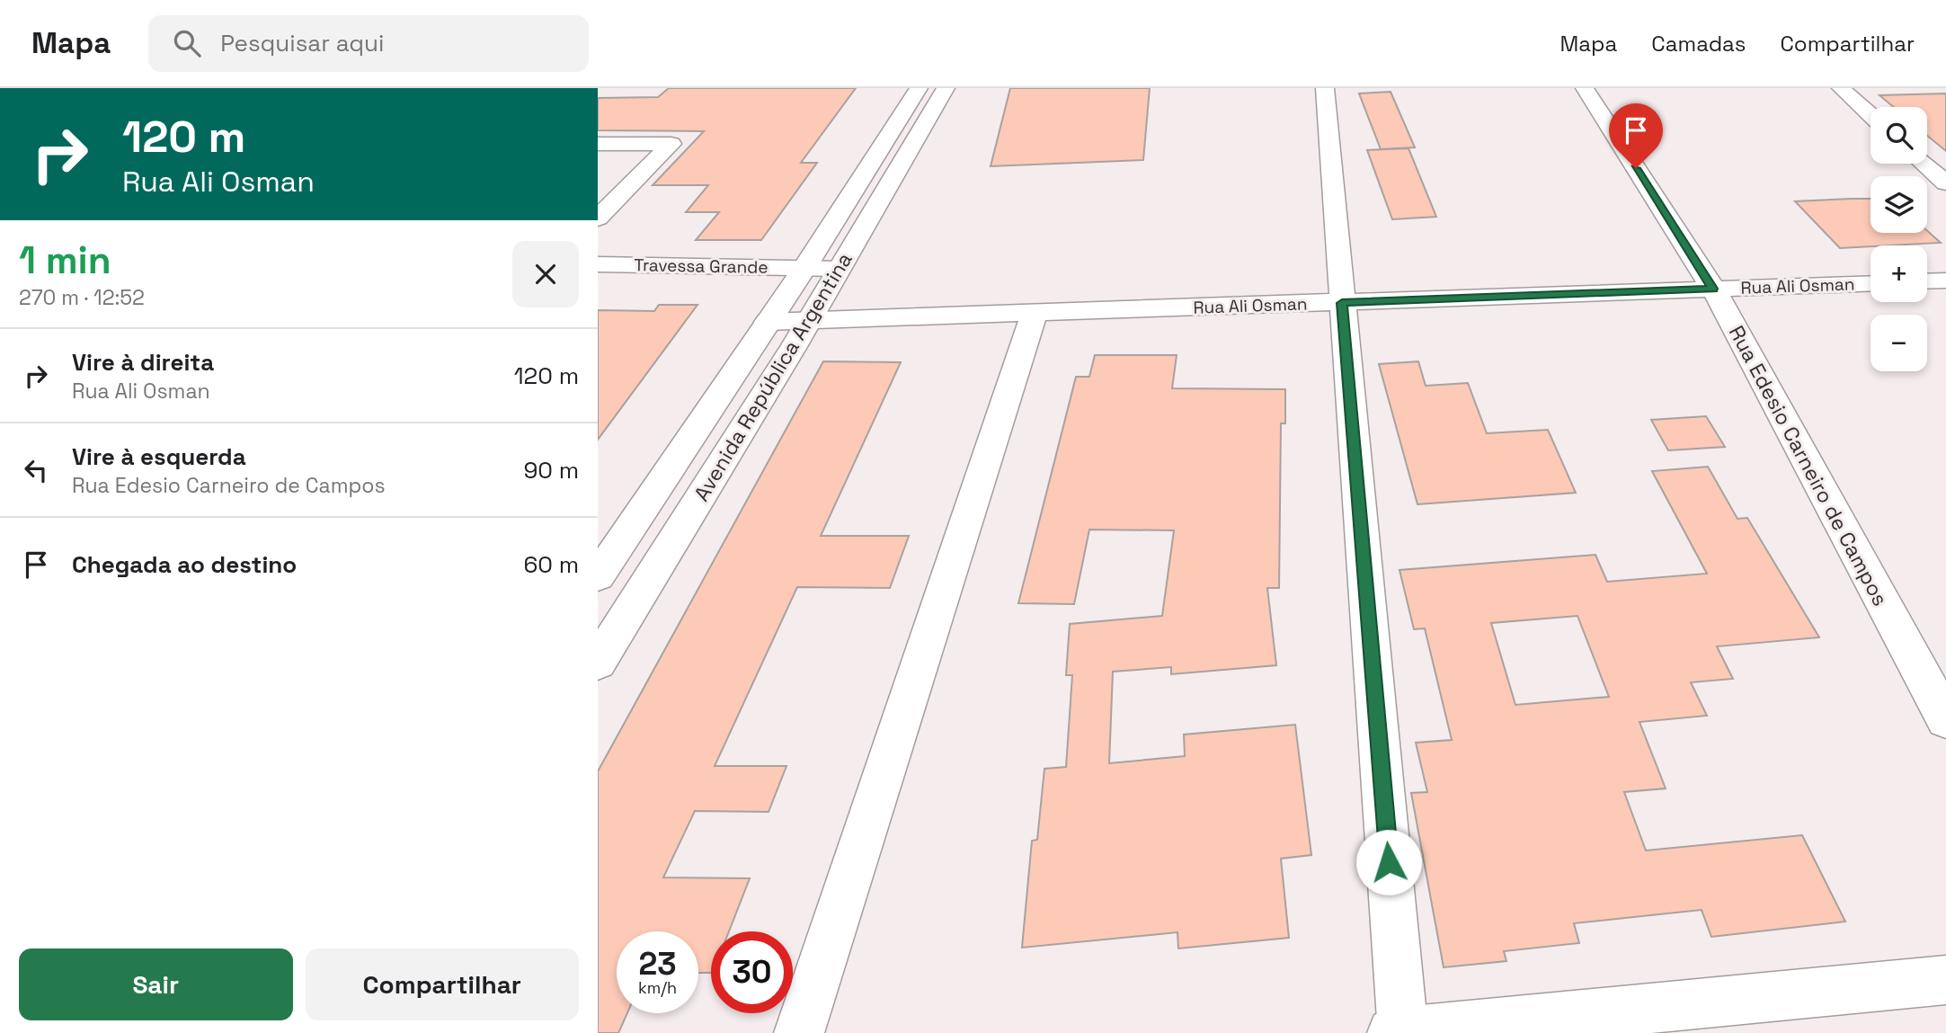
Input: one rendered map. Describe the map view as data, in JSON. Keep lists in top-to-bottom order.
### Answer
{
  "streets": {
    "street": [
      "Travessa Grande",
      "Rua Ali Osman",
      "Avenida República Argentina",
      "Rua Edesio Carneiro de Campos"
    ]
  },
  "crossings": [
    ["Travessa Grande", "Avenida República Argentina"],
    ["Rua Ali Osman", "Avenida República Argentina"],
    ["Rua Ali Osman", "Rua Edesio Carneiro de Campos"]
  ],
  "page": {
    "header": "Mapa",
    "search": "Pesquisar aqui",
    "nav": ["Mapa", "Camadas", "Compartilhar"],
    "turn": ["120 m", "Rua Ali Osman"],
    "map_buttons": ["+", "−"],
    "heading": ["1 min", "270 m · 12:52"],
    "list": [
      {
        "name": "Vire à direita",
        "note": "Rua Ali Osman",
        "value": "120 m"
      },
      {
        "name": "Vire à esquerda",
        "note": "Rua Edesio Carneiro de Campos",
        "value": "90 m"
      },
      {
        "name": "Chegada ao destino",
        "value": "60 m"
      }
    ],
    "speed": "23 km/h",
    "limit": "30",
    "buttons": ["Sair", "Compartilhar"]
  }
}
